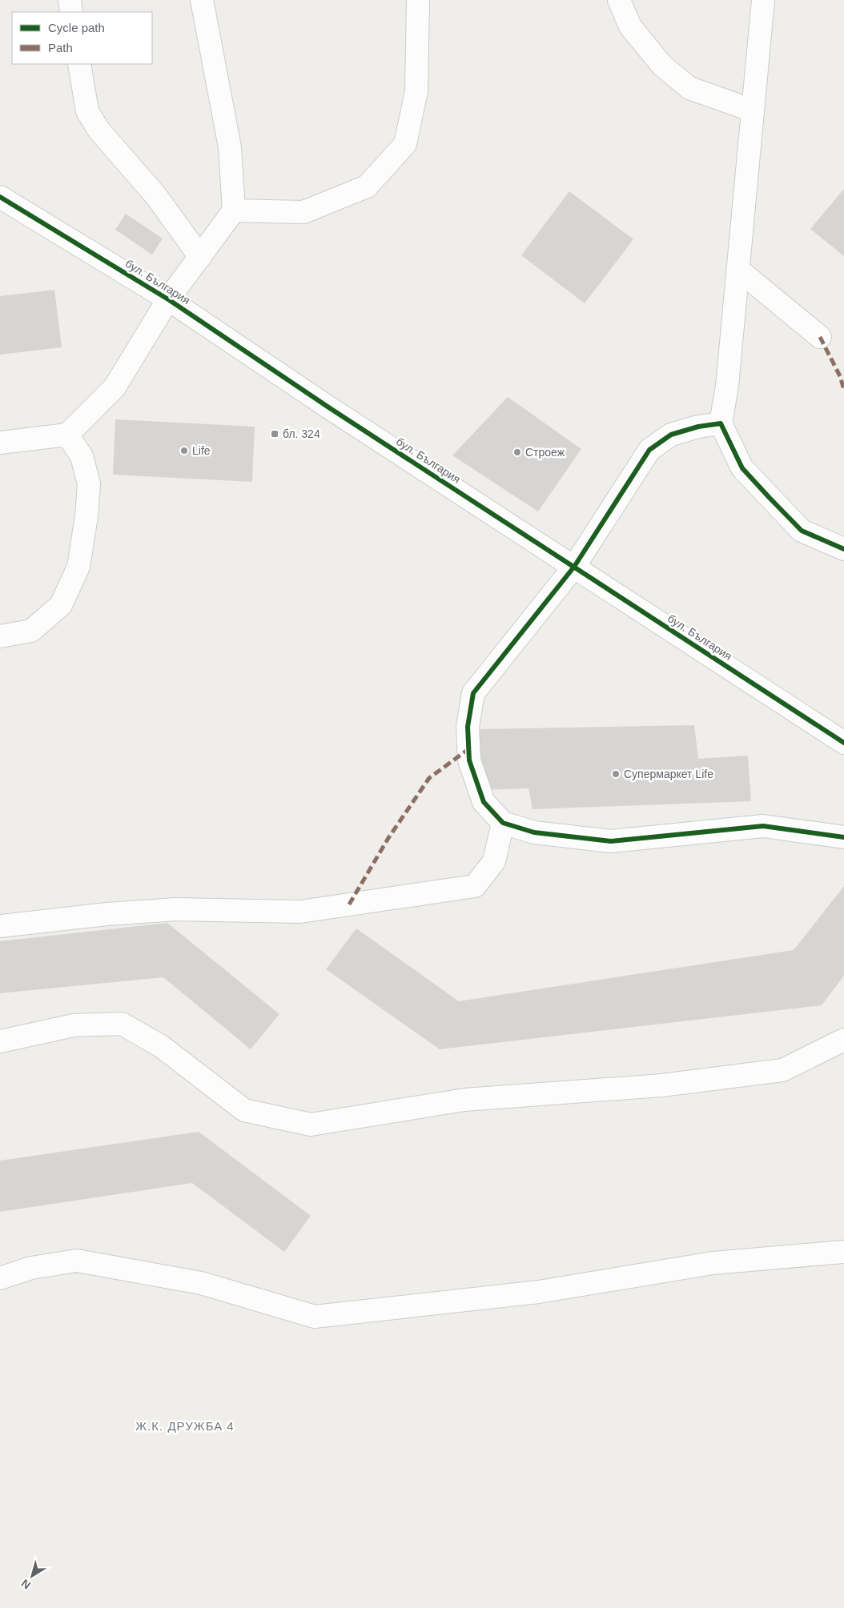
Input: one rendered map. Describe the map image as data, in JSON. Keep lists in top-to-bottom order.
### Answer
{
  "streets": {
    "street": ["бул. България"]
  },
  "districts": ["Ж.К. ДРУЖБА 4"],
  "places": {
    "transit": ["бл. 324"],
    "other": ["Life", "Строеж", "Супермаркет Life"]
  },
  "legend": ["Cycle path", "Path"],
  "north": "bottom left"
}
